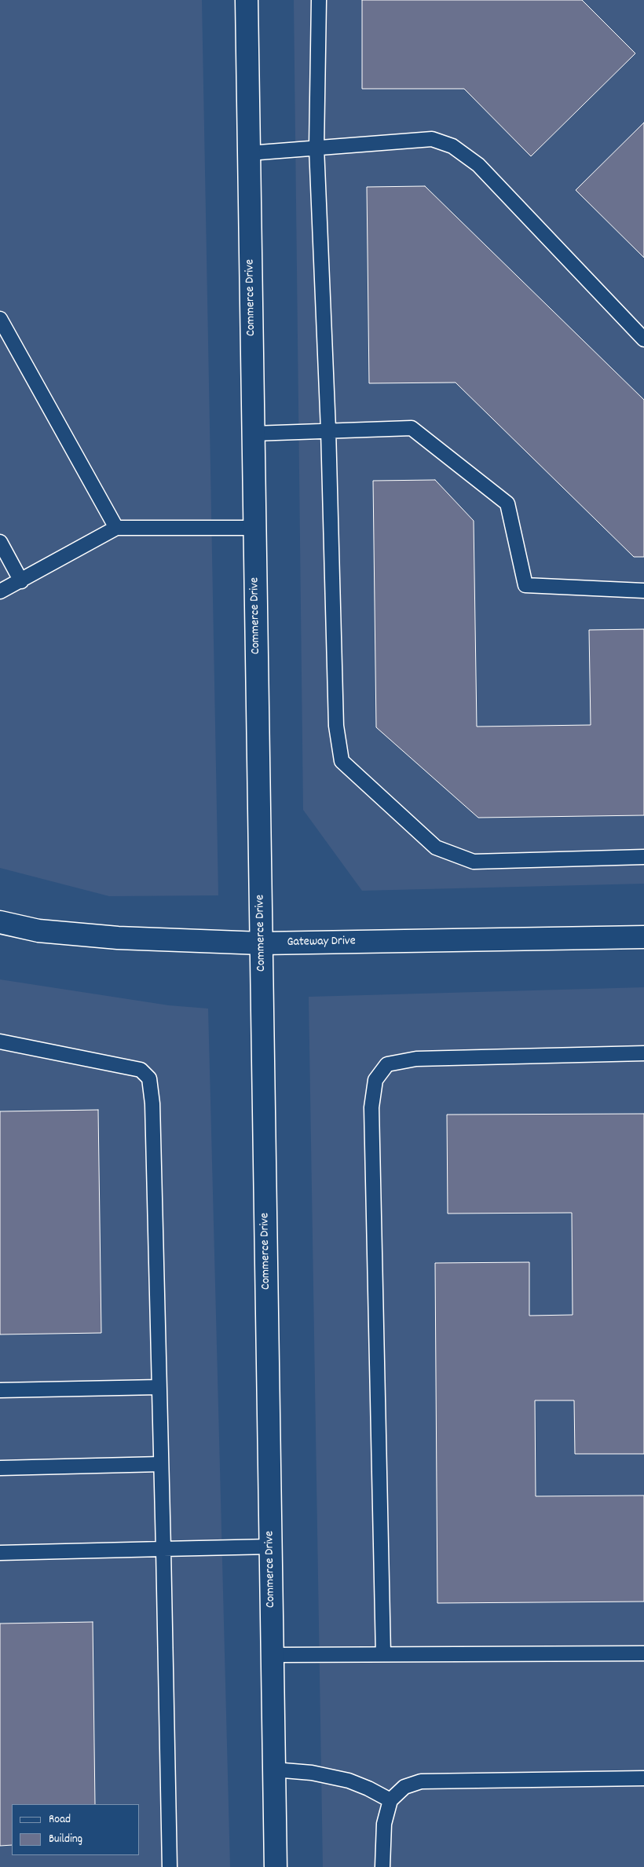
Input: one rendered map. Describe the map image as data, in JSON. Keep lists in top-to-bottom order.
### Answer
{
  "streets": {
    "street": ["Commerce Drive", "Gateway Drive"]
  },
  "crossings": [
    ["Commerce Drive", "Gateway Drive"]
  ],
  "legend": ["Road", "Building"]
}
